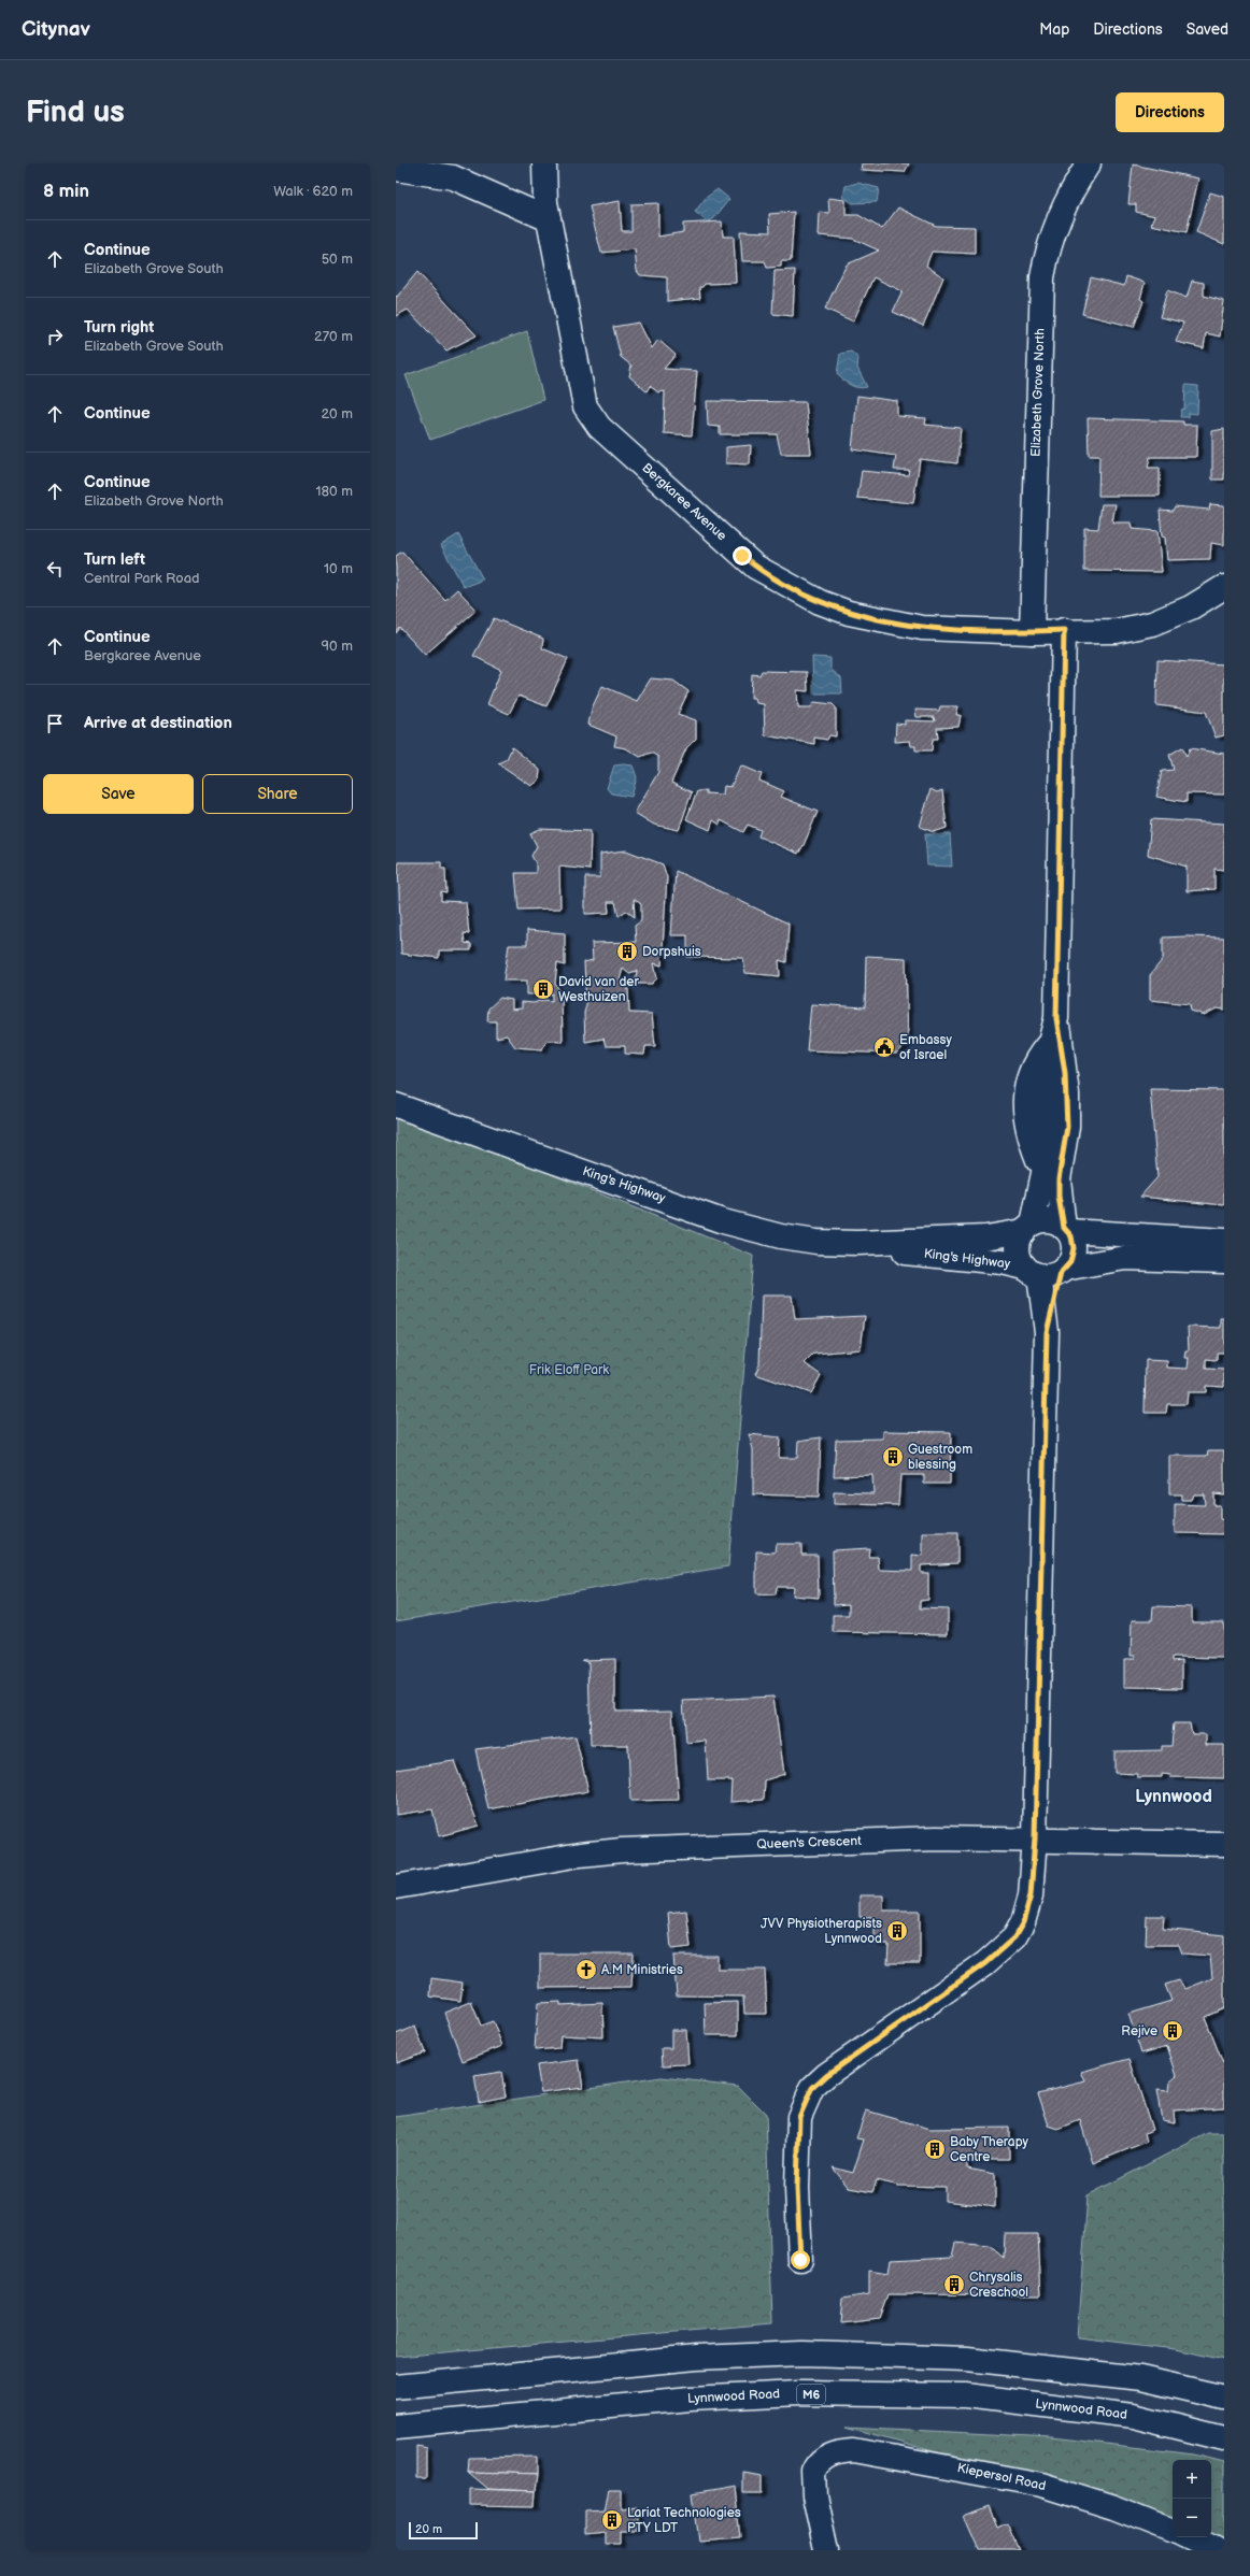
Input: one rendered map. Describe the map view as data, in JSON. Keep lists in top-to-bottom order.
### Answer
{
  "streets": {
    "street": [
      "Elizabeth Grove North",
      "Bergkaree Avenue",
      "King's Highway",
      "Queen's Crescent",
      "M6",
      "Lynnwood Road",
      "Kiepersol Road"
    ]
  },
  "crossings": [
    ["Elizabeth Grove North", "Bergkaree Avenue"]
  ],
  "districts": ["Lynnwood"],
  "parks": ["Frik Eloff Park"],
  "places": {
    "building": [
      "Dorpshuis",
      "David van der Westhuizen",
      "Guestroom blessing",
      "JVV Physiotherapists Lynnwood",
      "Rejive",
      "Baby Therapy Centre",
      "Chrysalis Creschool",
      "Lariat Technologies PTY LDT"
    ],
    "public building": ["Embassy of Israel"],
    "church": ["A.M Ministries"]
  },
  "scale_bar": "20 m",
  "page": {
    "header": "Citynav",
    "nav": ["Map", "Directions", "Saved"],
    "buttons": [
      "Directions",
      ["Save", "Share"]
    ],
    "title": "Find us",
    "heading": ["8 min", "Walk · 620 m"],
    "list": [
      ["Continue", "Elizabeth Grove South", "50 m"],
      ["Turn right", "Elizabeth Grove South", "270 m"],
      ["Continue", "20 m"],
      ["Continue", "Elizabeth Grove North", "180 m"],
      ["Turn left", "Central Park Road", "10 m"],
      ["Continue", "Bergkaree Avenue", "90 m"],
      "Arrive at destination"
    ],
    "map_buttons": ["+", "−"],
    "scale": "20 m"
  }
}
